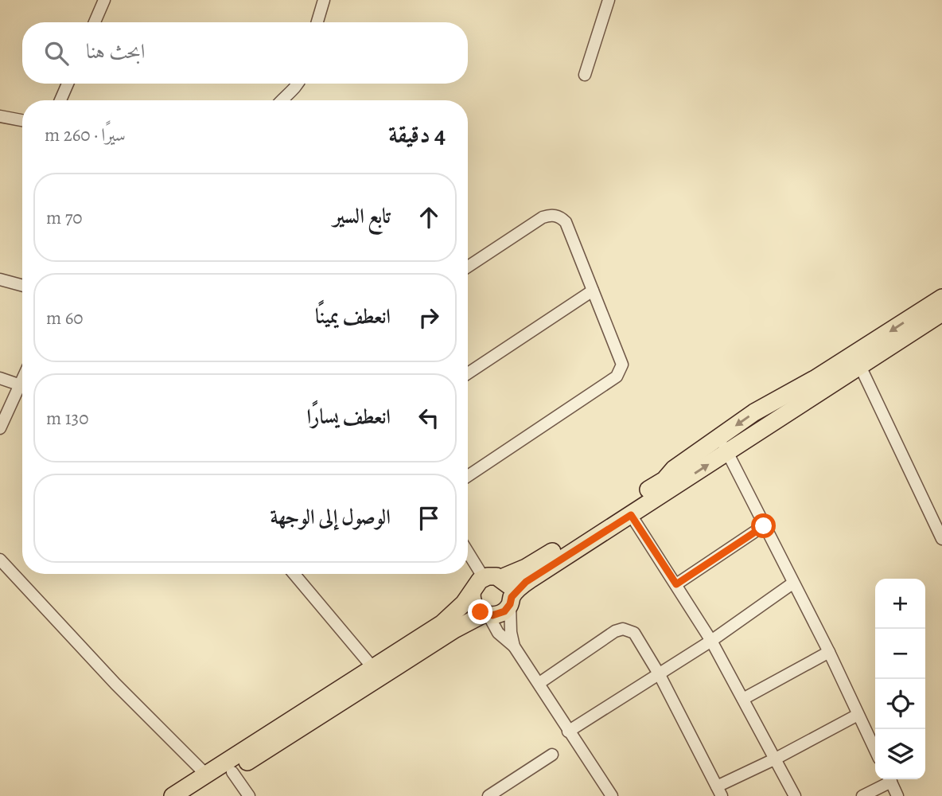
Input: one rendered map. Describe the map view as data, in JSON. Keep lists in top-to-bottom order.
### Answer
{
  "page": {
    "search": "ابحث هنا",
    "heading": ["4 دقيقة", "سيرًا · 260 m"],
    "list": [
      ["تابع السير", "70 m"],
      ["انعطف يمينًا", "60 m"],
      ["انعطف يسارًا", "130 m"],
      "الوصول إلى الوجهة"
    ],
    "map_buttons": ["+", "−"]
  }
}
